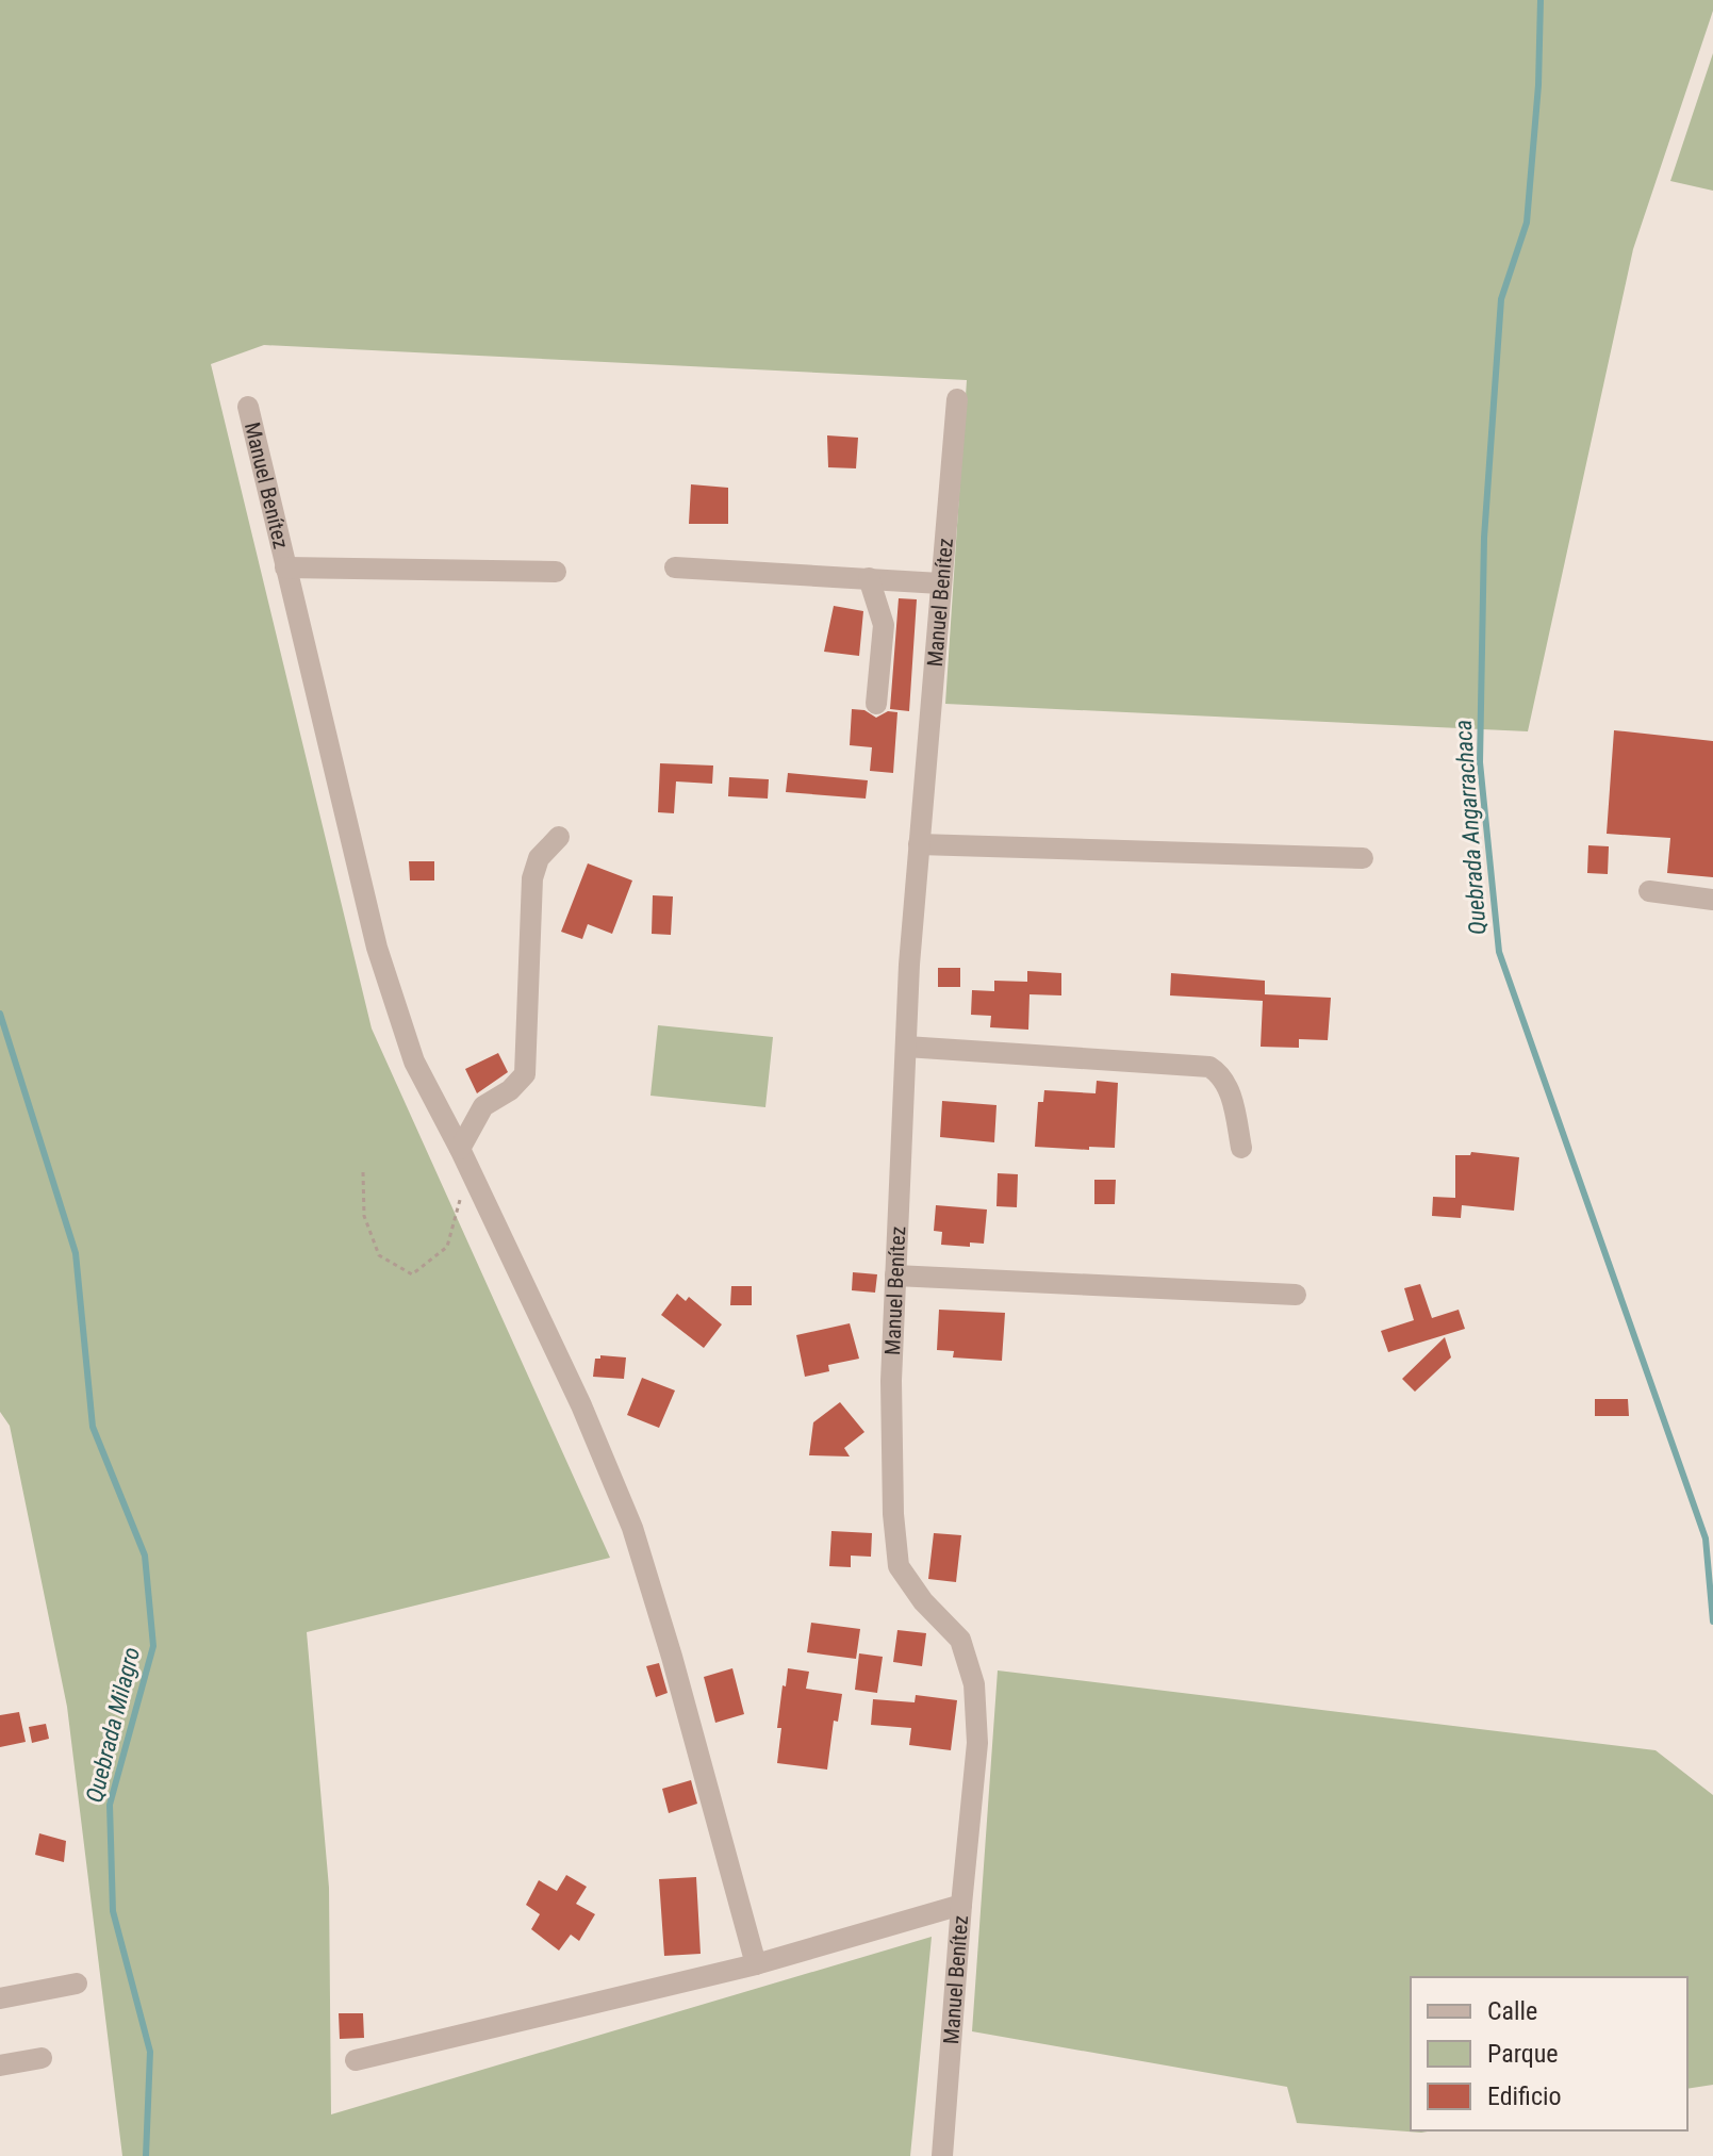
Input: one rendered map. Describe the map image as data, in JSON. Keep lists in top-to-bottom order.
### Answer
{
  "streets": {
    "street": ["Manuel Benítez"]
  },
  "water": ["Quebrada Angarrachaca", "Quebrada Milagro"],
  "legend": ["Calle", "Parque", "Edificio"]
}
